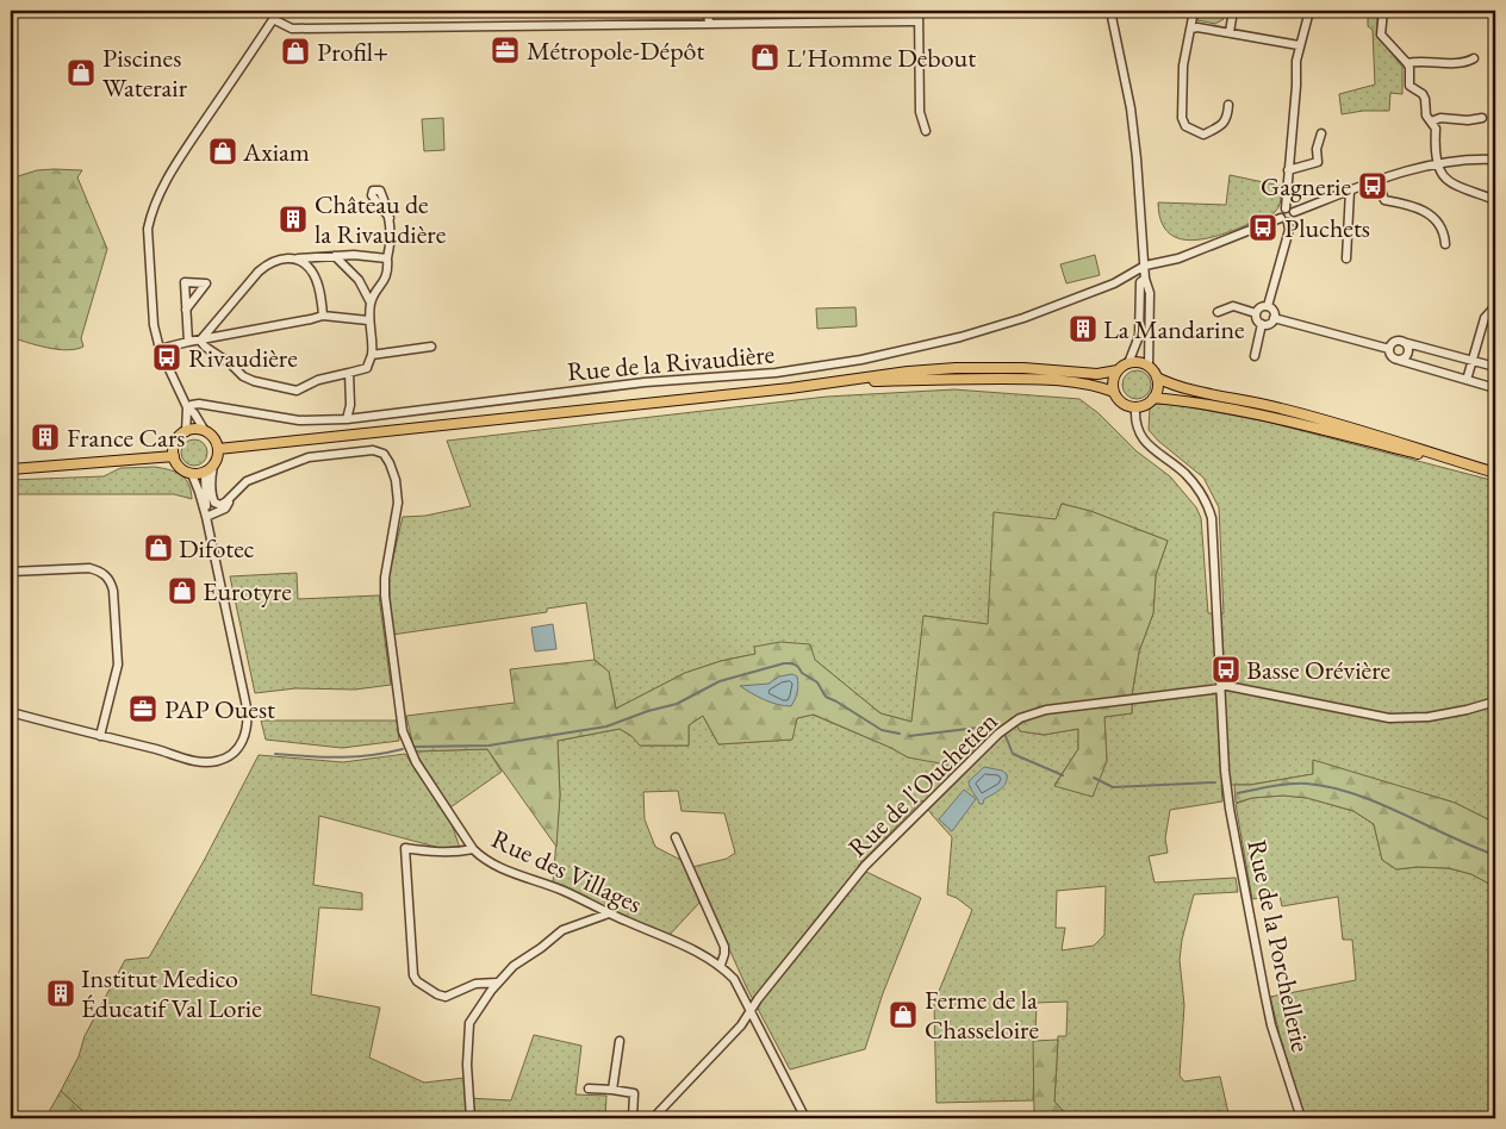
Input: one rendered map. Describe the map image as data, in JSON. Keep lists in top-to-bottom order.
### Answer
{
  "streets": {
    "street": [
      "Rue de la Rivaudière",
      "Rue de l'Ouchetien",
      "Rue des Villages",
      "Rue de la Porchellerie"
    ]
  },
  "crossings": [
    ["Rue de l'Ouchetien", "Rue des Villages"],
    ["Rue de l'Ouchetien", "Rue de la Porchellerie"]
  ],
  "places": {
    "office": ["Métropole-Dépôt", "PAP Ouest"],
    "shop": [
      "Profil+",
      "L'Homme Debout",
      "Piscines Waterair",
      "Axiam",
      "Difotec",
      "Eurotyre",
      "Ferme de la Chasseloire"
    ],
    "bus stop": [
      "Gagnerie",
      "Pluchets",
      "Rivaudière",
      "Basse Orévière"
    ],
    "building": [
      "Château de la Rivaudière",
      "La Mandarine",
      "France Cars",
      "Institut Medico Éducatif Val Lorie"
    ]
  }
}
